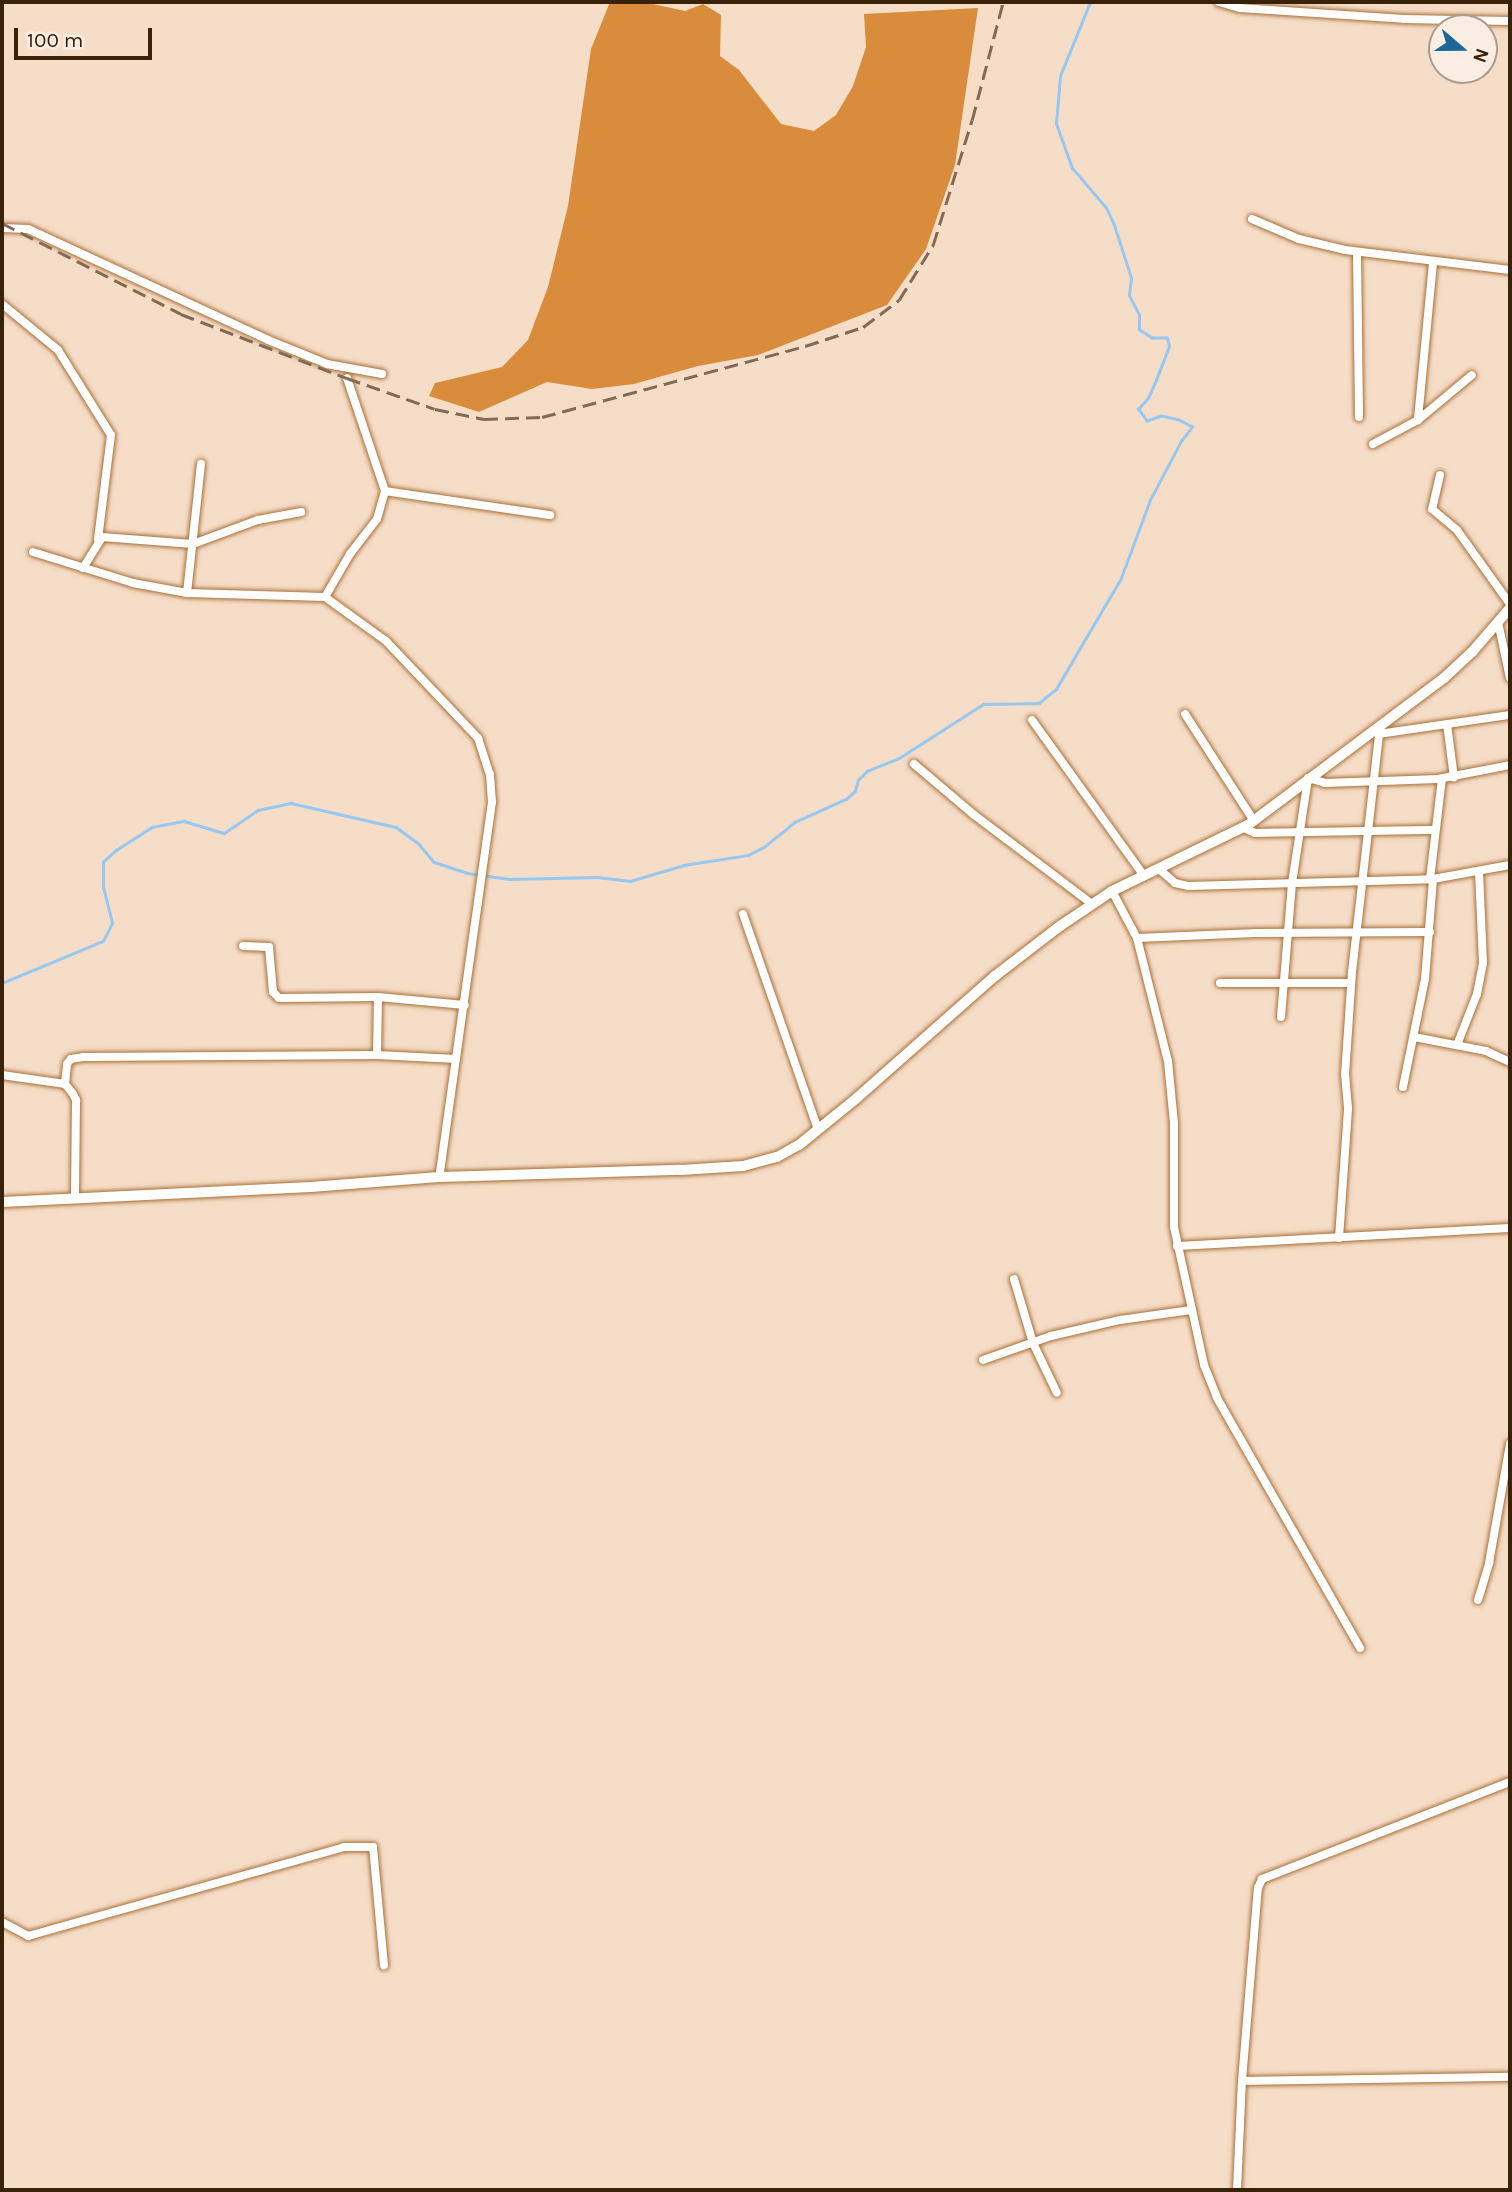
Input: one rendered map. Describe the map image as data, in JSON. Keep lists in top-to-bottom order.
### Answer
{
  "scale_bar": "100 m",
  "north": "right"
}
